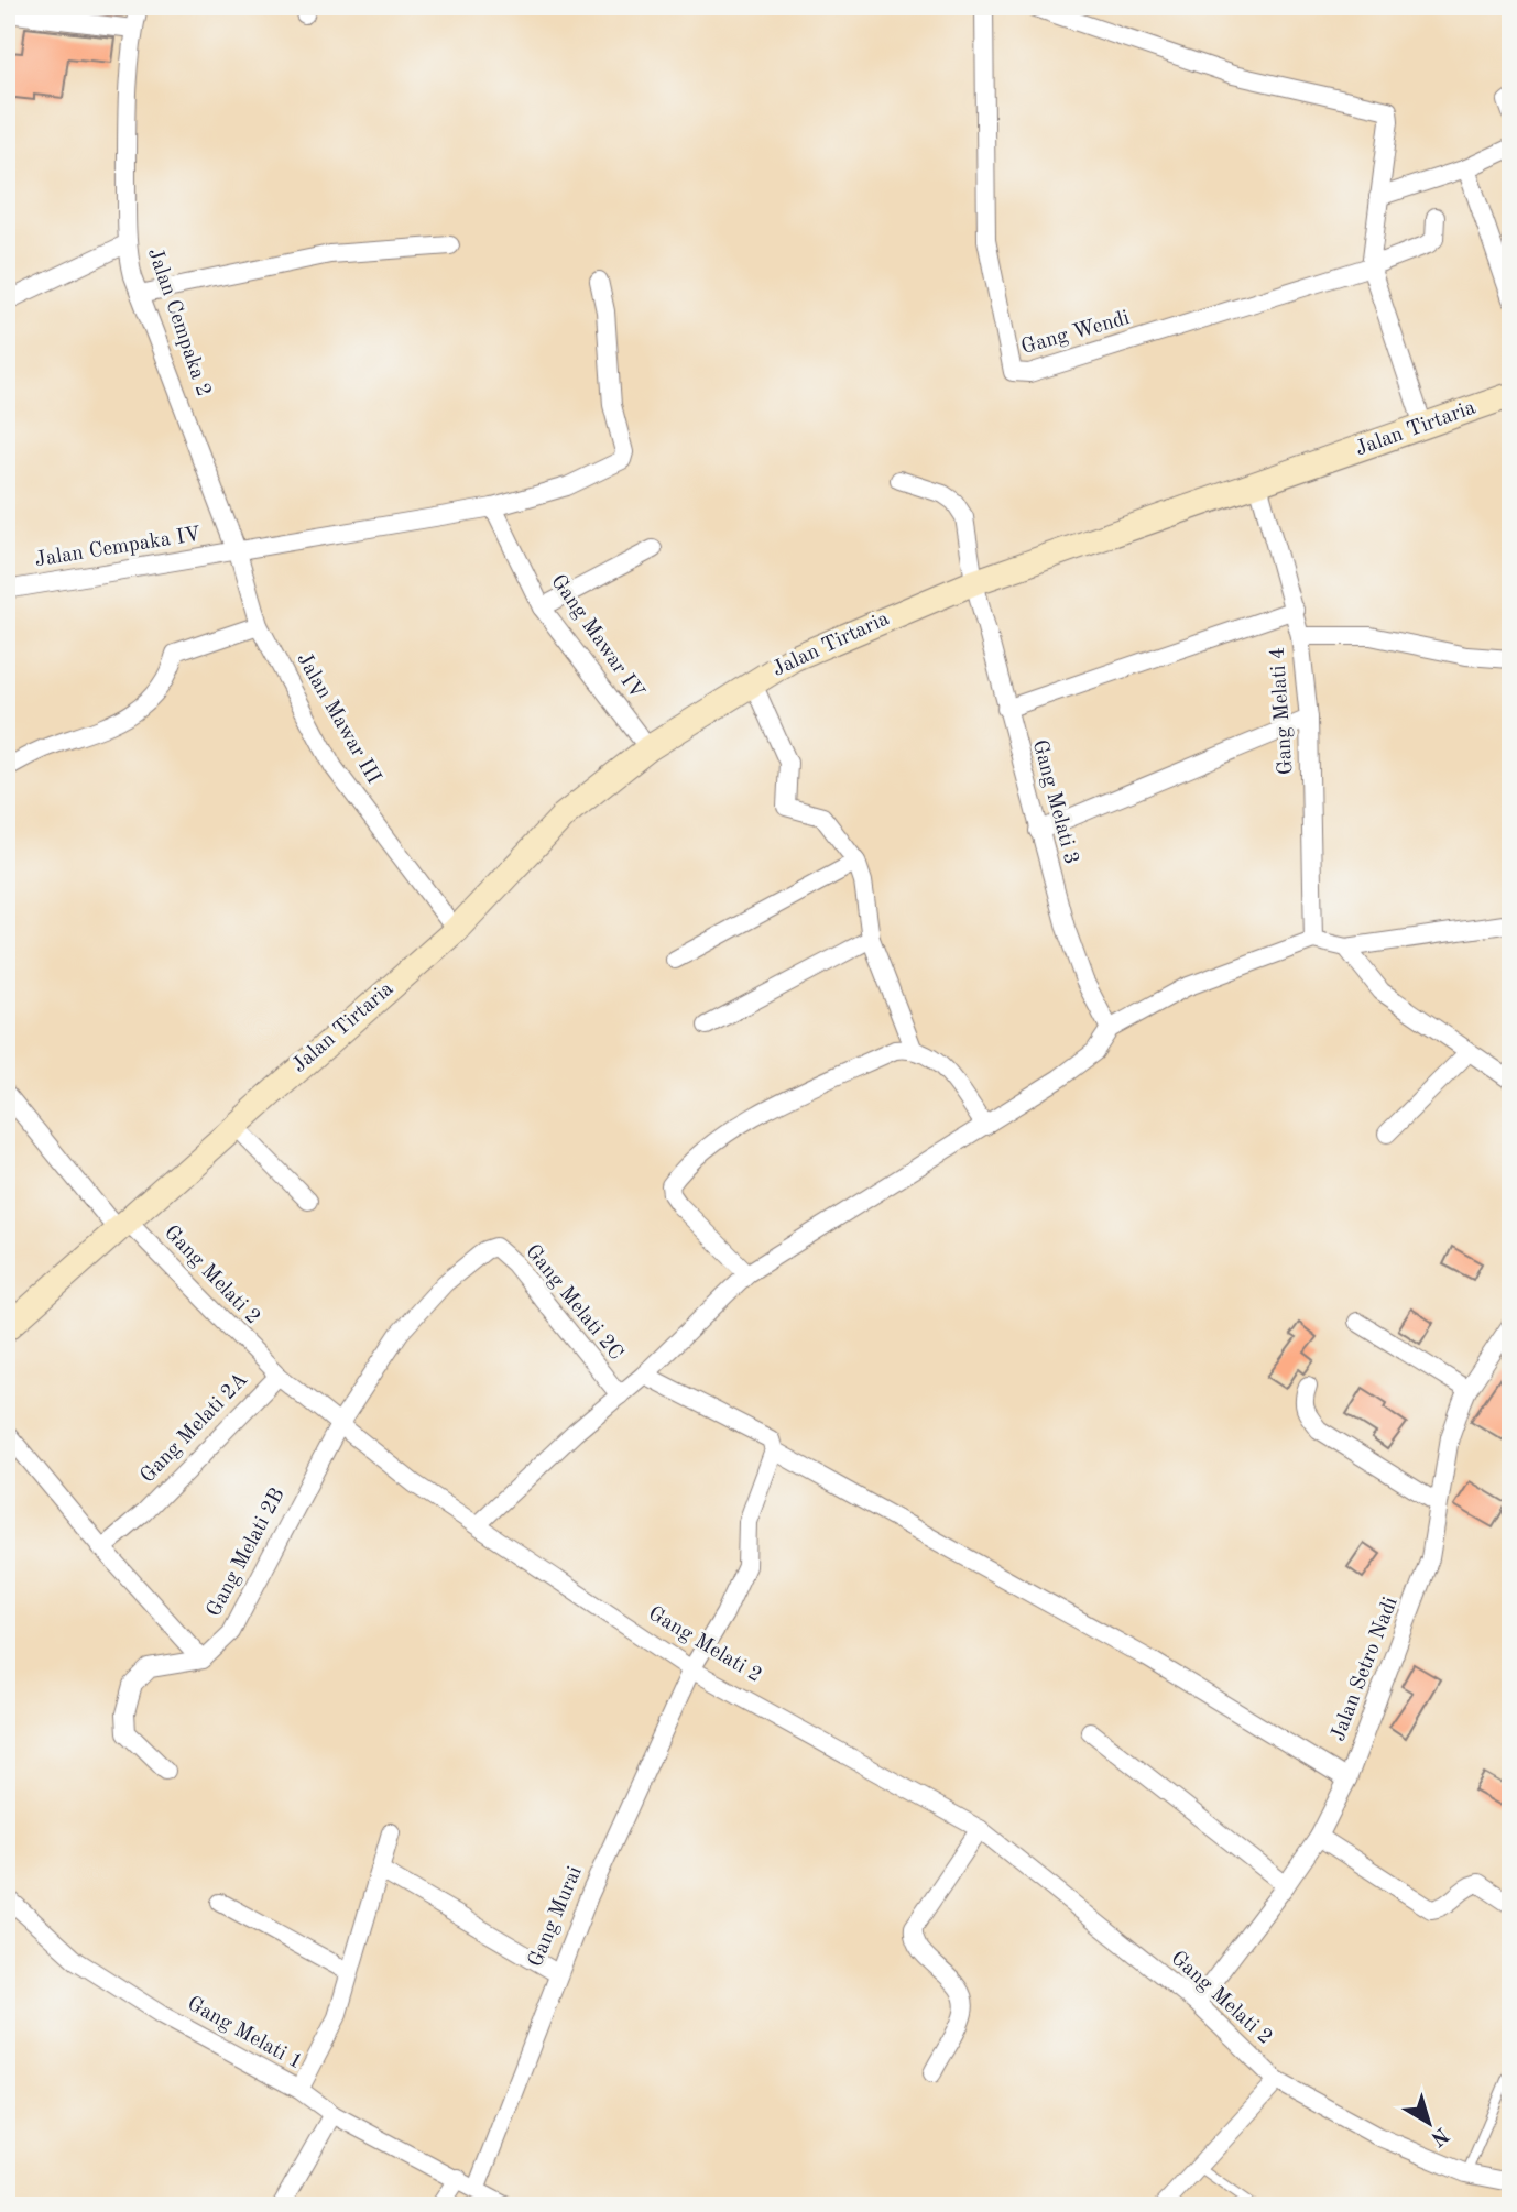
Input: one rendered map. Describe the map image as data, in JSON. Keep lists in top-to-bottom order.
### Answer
{
  "streets": {
    "street": [
      "Jalan Cempaka 2",
      "Gang Wendi",
      "Jalan Tirtaria",
      "Jalan Cempaka IV",
      "Gang Mawar IV",
      "Gang Melati 4",
      "Jalan Mawar III",
      "Gang Melati 3",
      "Gang Melati 2",
      "Gang Melati 2C",
      "Gang Melati 2A",
      "Gang Melati 2B",
      "Jalan Setro Nadi",
      "Gang Murai",
      "Gang Melati 1"
    ]
  },
  "crossings": [
    ["Jalan Cempaka 2", "Jalan Cempaka IV"],
    ["Jalan Cempaka 2", "Jalan Mawar III"],
    ["Jalan Tirtaria", "Gang Mawar IV"],
    ["Jalan Tirtaria", "Gang Melati 4"],
    ["Jalan Tirtaria", "Jalan Mawar III"],
    ["Jalan Tirtaria", "Gang Melati 3"],
    ["Jalan Tirtaria", "Gang Melati 2"],
    ["Jalan Cempaka IV", "Gang Mawar IV"],
    ["Jalan Cempaka IV", "Jalan Mawar III"],
    ["Gang Melati 2", "Gang Melati 2C"],
    ["Gang Melati 2", "Gang Melati 2A"],
    ["Gang Melati 2", "Gang Melati 2B"],
    ["Gang Melati 2", "Jalan Setro Nadi"],
    ["Gang Melati 2", "Gang Murai"],
    ["Gang Melati 2C", "Gang Melati 2B"],
    ["Gang Murai", "Gang Melati 1"]
  ],
  "north": "bottom right"
}
